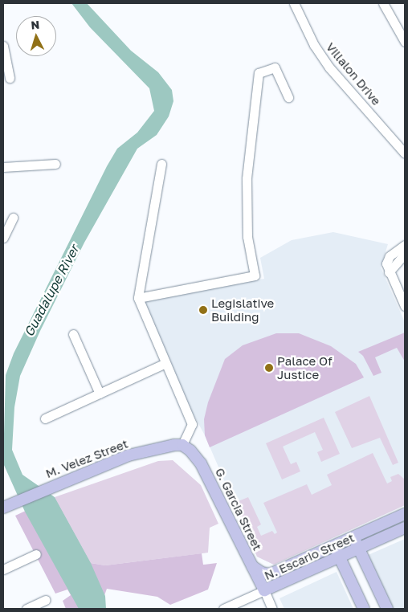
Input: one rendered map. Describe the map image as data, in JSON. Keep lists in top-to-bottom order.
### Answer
{
  "streets": {
    "main road": ["M. Velez Street", "G. Garcia Street", "N. Escario Street"],
    "street": ["Villalon Drive"]
  },
  "crossings": [
    ["M. Velez Street", "G. Garcia Street"],
    ["G. Garcia Street", "N. Escario Street"]
  ],
  "water": ["Guadalupe River"],
  "places": ["Legislative Building", "Palace Of Justice"],
  "north": "top"
}
